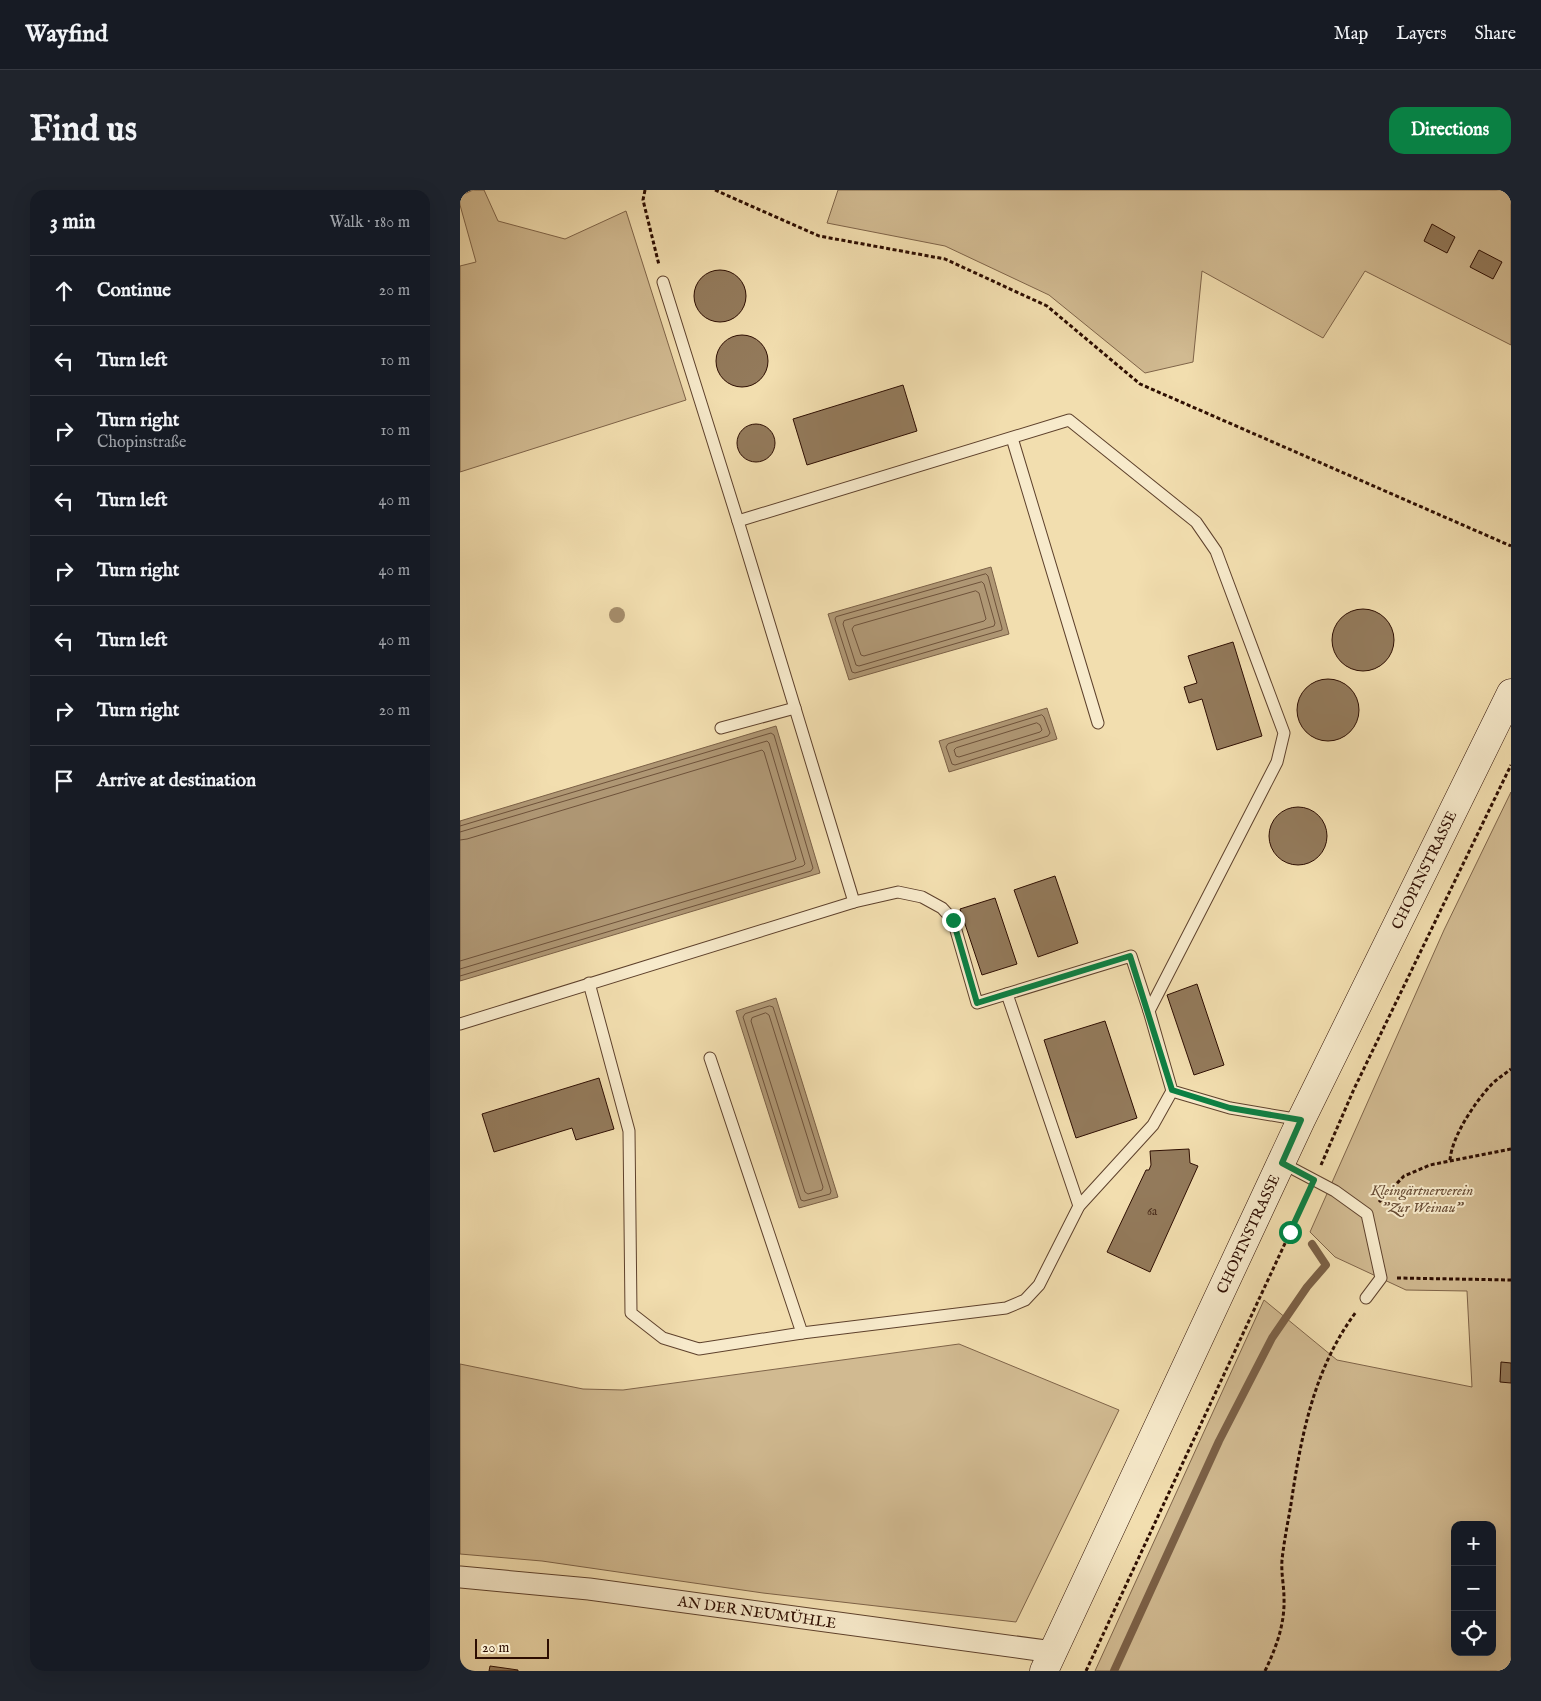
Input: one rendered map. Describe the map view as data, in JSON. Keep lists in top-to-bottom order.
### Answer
{
  "streets": {
    "main road": ["CHOPINSTRASSE"],
    "street": ["AN DER NEUMÜHLE"]
  },
  "crossings": [
    ["CHOPINSTRASSE", "AN DER NEUMÜHLE"]
  ],
  "parks": ["Kleingärtnerverein \"Zur Weinau\""],
  "house_numbers": ["6a"],
  "scale_bar": "20 m",
  "page": {
    "header": "Wayfind",
    "nav": ["Map", "Layers", "Share"],
    "buttons": "Directions",
    "title": "Find us",
    "heading": ["3 min", "Walk · 180 m"],
    "list": [
      ["Continue", "20 m"],
      ["Turn left", "10 m"],
      ["Turn right", "Chopinstraße", "10 m"],
      ["Turn left", "40 m"],
      ["Turn right", "40 m"],
      ["Turn left", "40 m"],
      ["Turn right", "20 m"],
      "Arrive at destination"
    ],
    "map_buttons": ["+", "−"],
    "scale": "20 m"
  }
}
